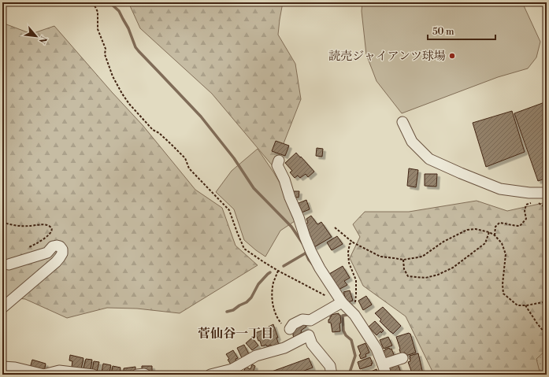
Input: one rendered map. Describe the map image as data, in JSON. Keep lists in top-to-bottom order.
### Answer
{
  "districts": ["菅仙谷一丁目"],
  "places": ["読売ジャイアンツ球場"],
  "scale_bar": "50 m",
  "north": "bottom right"
}
